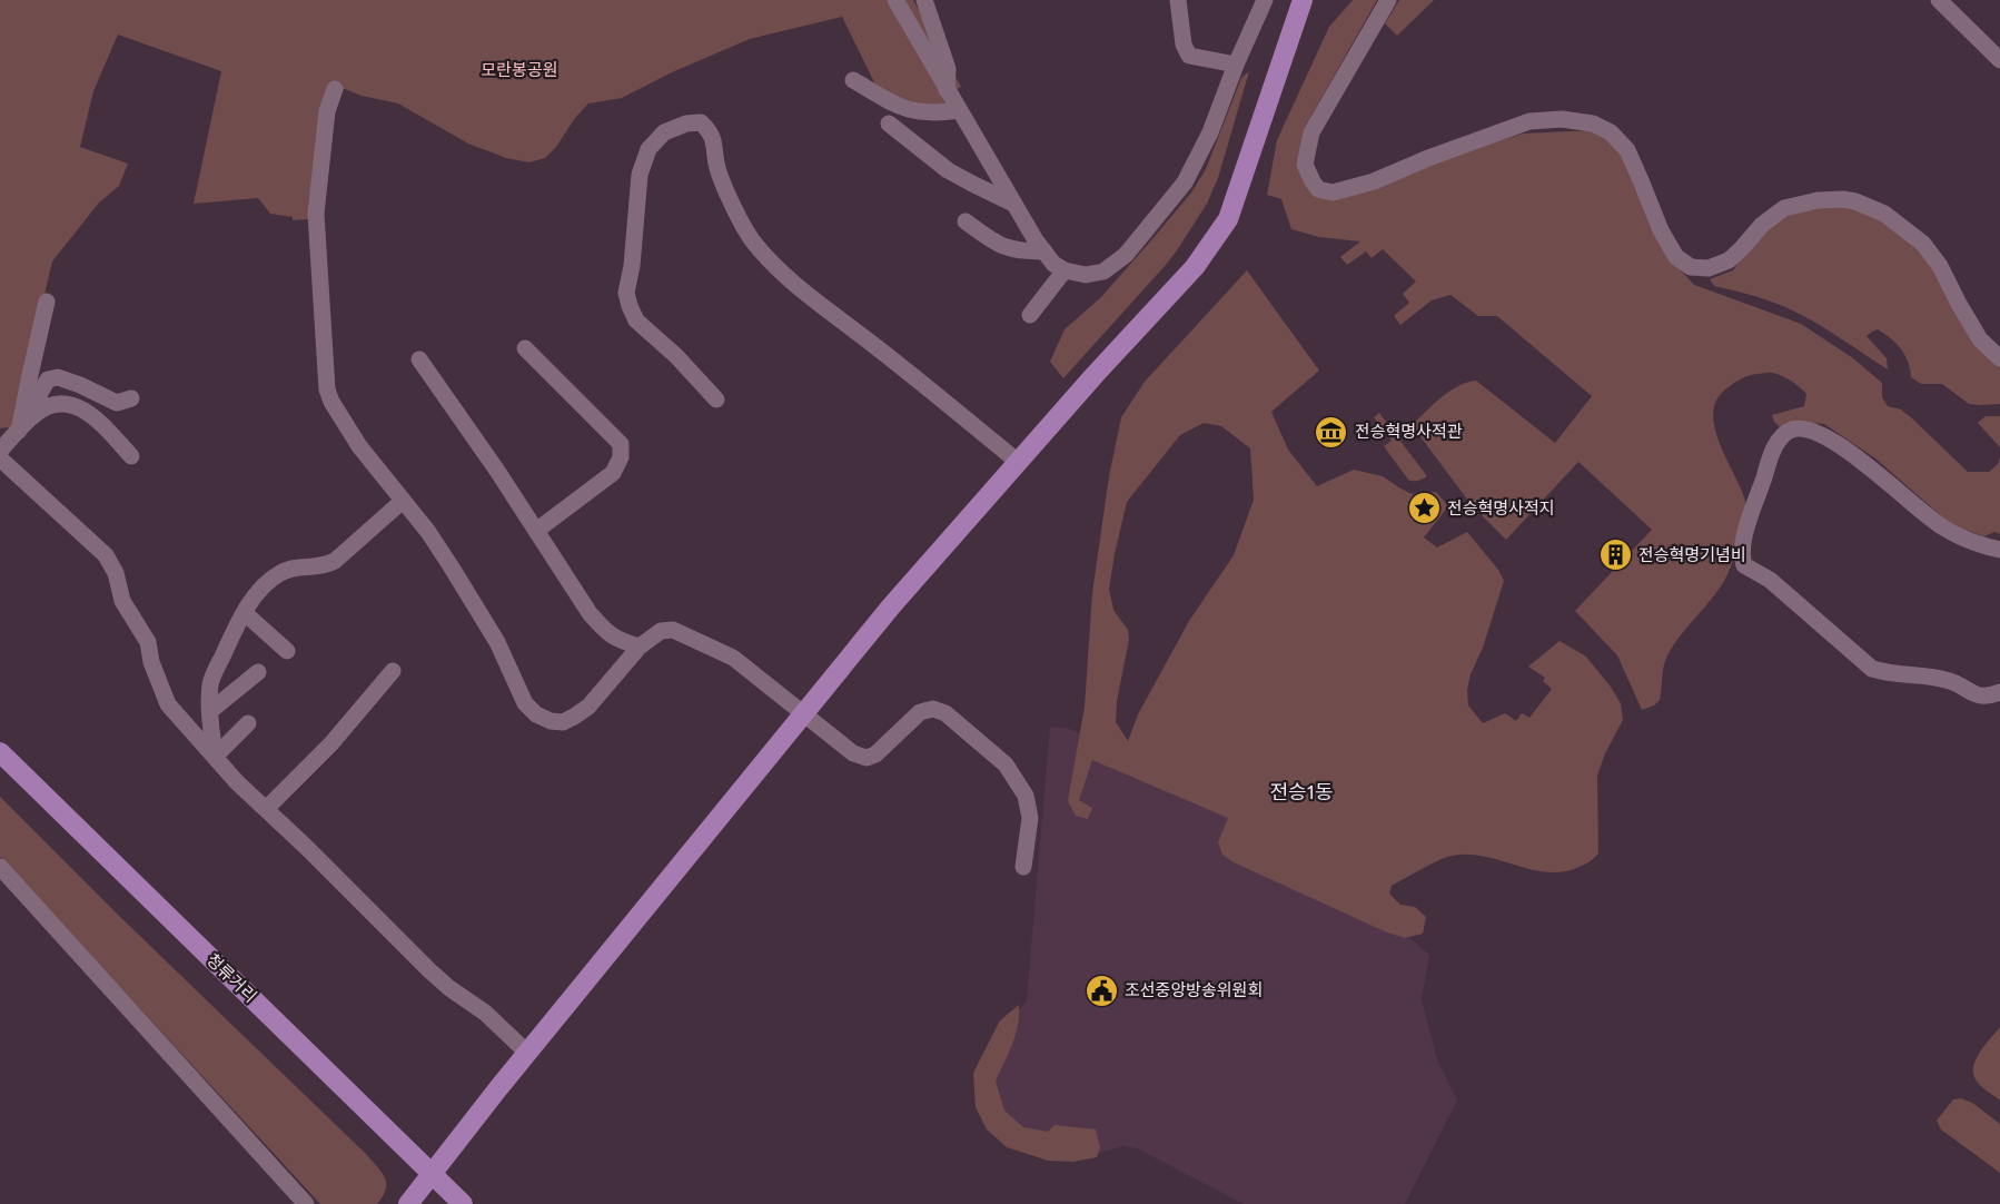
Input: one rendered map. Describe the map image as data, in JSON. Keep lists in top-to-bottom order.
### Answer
{
  "streets": {
    "main road": ["청류거리"]
  },
  "districts": ["전승1동"],
  "parks": ["모란봉공원"],
  "places": {
    "museum": ["전승혁명사적관"],
    "place": ["전승혁명사적지"],
    "building": ["전승혁명기념비"],
    "public building": ["조선중앙방송위원회"]
  }
}
